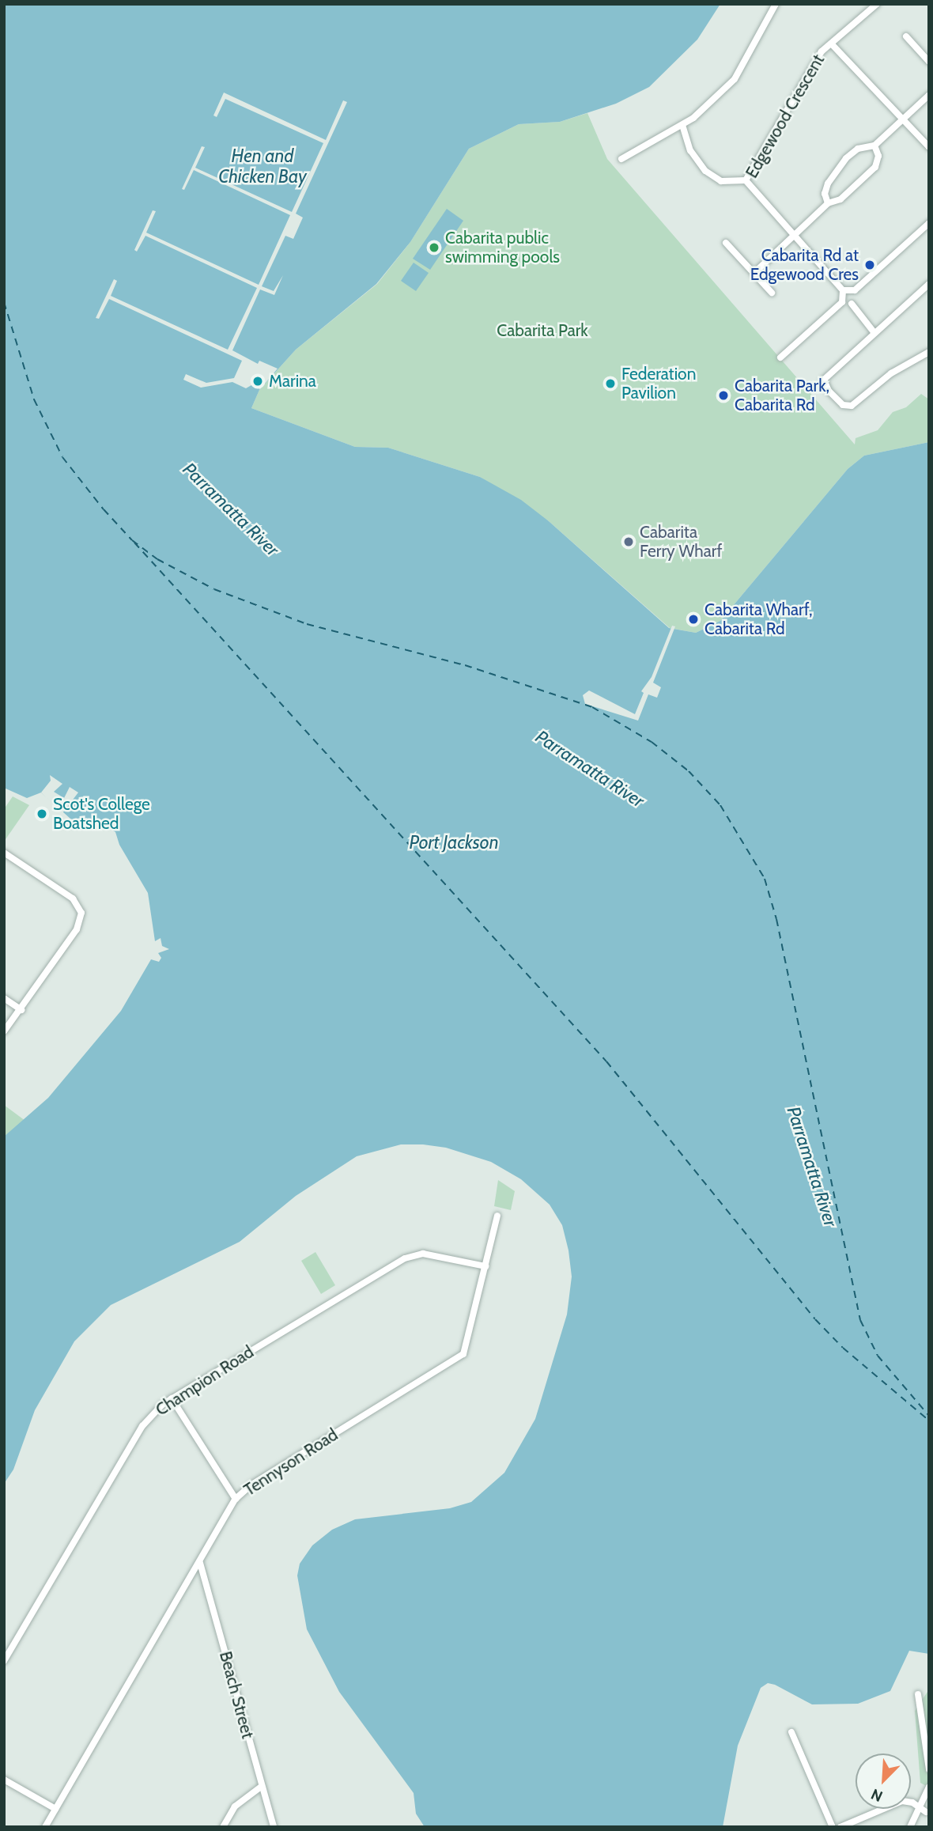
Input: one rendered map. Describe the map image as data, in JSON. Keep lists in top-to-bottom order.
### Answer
{
  "streets": {
    "street": [
      "Edgewood Crescent",
      "Champion Road",
      "Tennyson Road",
      "Beach Street"
    ]
  },
  "crossings": [
    ["Champion Road", "Tennyson Road"],
    ["Tennyson Road", "Beach Street"]
  ],
  "water": ["Hen and Chicken Bay", "Parramatta River", "Port Jackson"],
  "parks": ["Cabarita Park"],
  "places": [
    "Cabarita public swimming pools",
    "Cabarita Rd at Edgewood Cres",
    "Marina",
    "Federation Pavilion",
    "Cabarita Park, Cabarita Rd",
    "Cabarita Ferry Wharf",
    "Cabarita Wharf, Cabarita Rd",
    "Scot's College Boatshed"
  ],
  "north": "bottom left"
}
